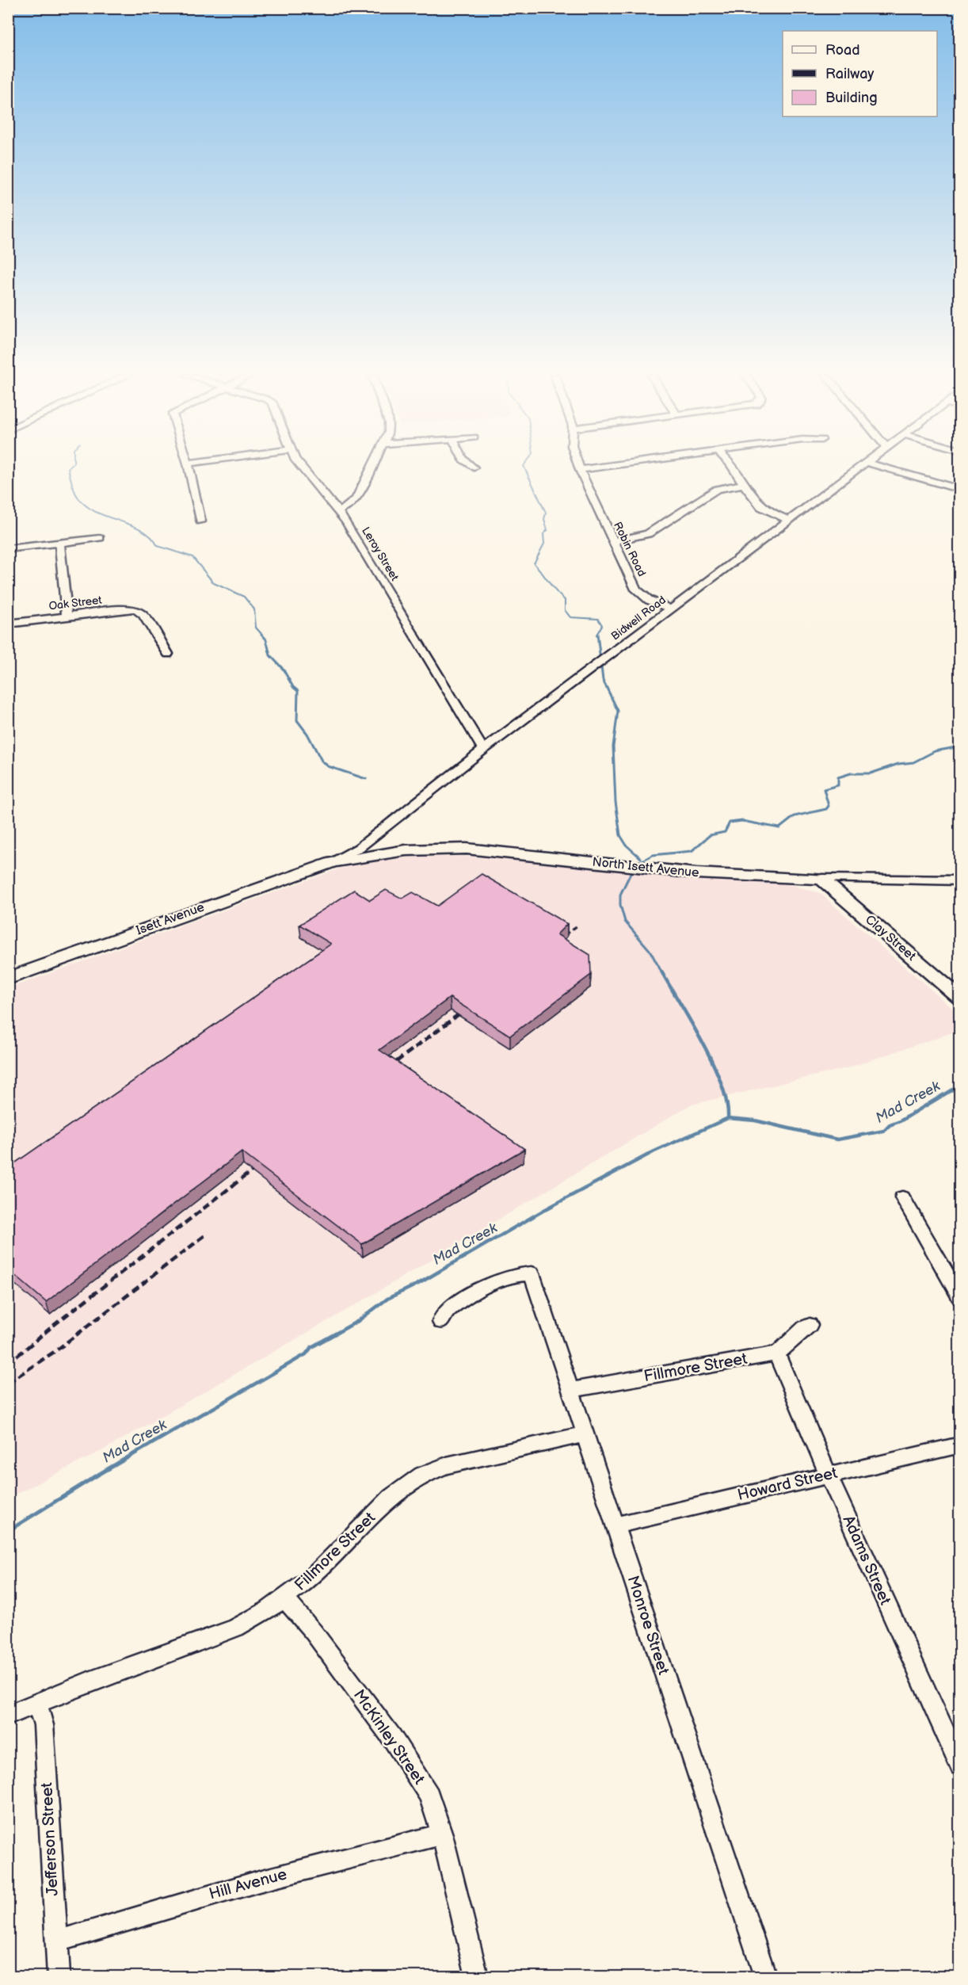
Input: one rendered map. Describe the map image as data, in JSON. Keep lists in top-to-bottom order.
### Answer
{
  "streets": {
    "main road": ["North Isett Avenue", "Isett Avenue", "Clay Street"],
    "street": [
      "Robin Road",
      "Leroy Street",
      "Oak Street",
      "Bidwell Road",
      "Fillmore Street",
      "Howard Street",
      "Adams Street",
      "Monroe Street",
      "McKinley Street",
      "Jefferson Street",
      "Hill Avenue"
    ]
  },
  "crossings": [
    ["Robin Road", "Bidwell Road"],
    ["Leroy Street", "Bidwell Road"],
    ["Bidwell Road", "North Isett Avenue"],
    ["Bidwell Road", "Isett Avenue"],
    ["North Isett Avenue", "Isett Avenue"],
    ["North Isett Avenue", "Clay Street"],
    ["Fillmore Street", "Adams Street"],
    ["Fillmore Street", "Monroe Street"],
    ["Fillmore Street", "McKinley Street"],
    ["Fillmore Street", "Jefferson Street"],
    ["Howard Street", "Adams Street"],
    ["Howard Street", "Monroe Street"],
    ["McKinley Street", "Hill Avenue"],
    ["Jefferson Street", "Hill Avenue"]
  ],
  "water": ["Mad Creek"],
  "legend": ["Road", "Railway", "Building"]
}
